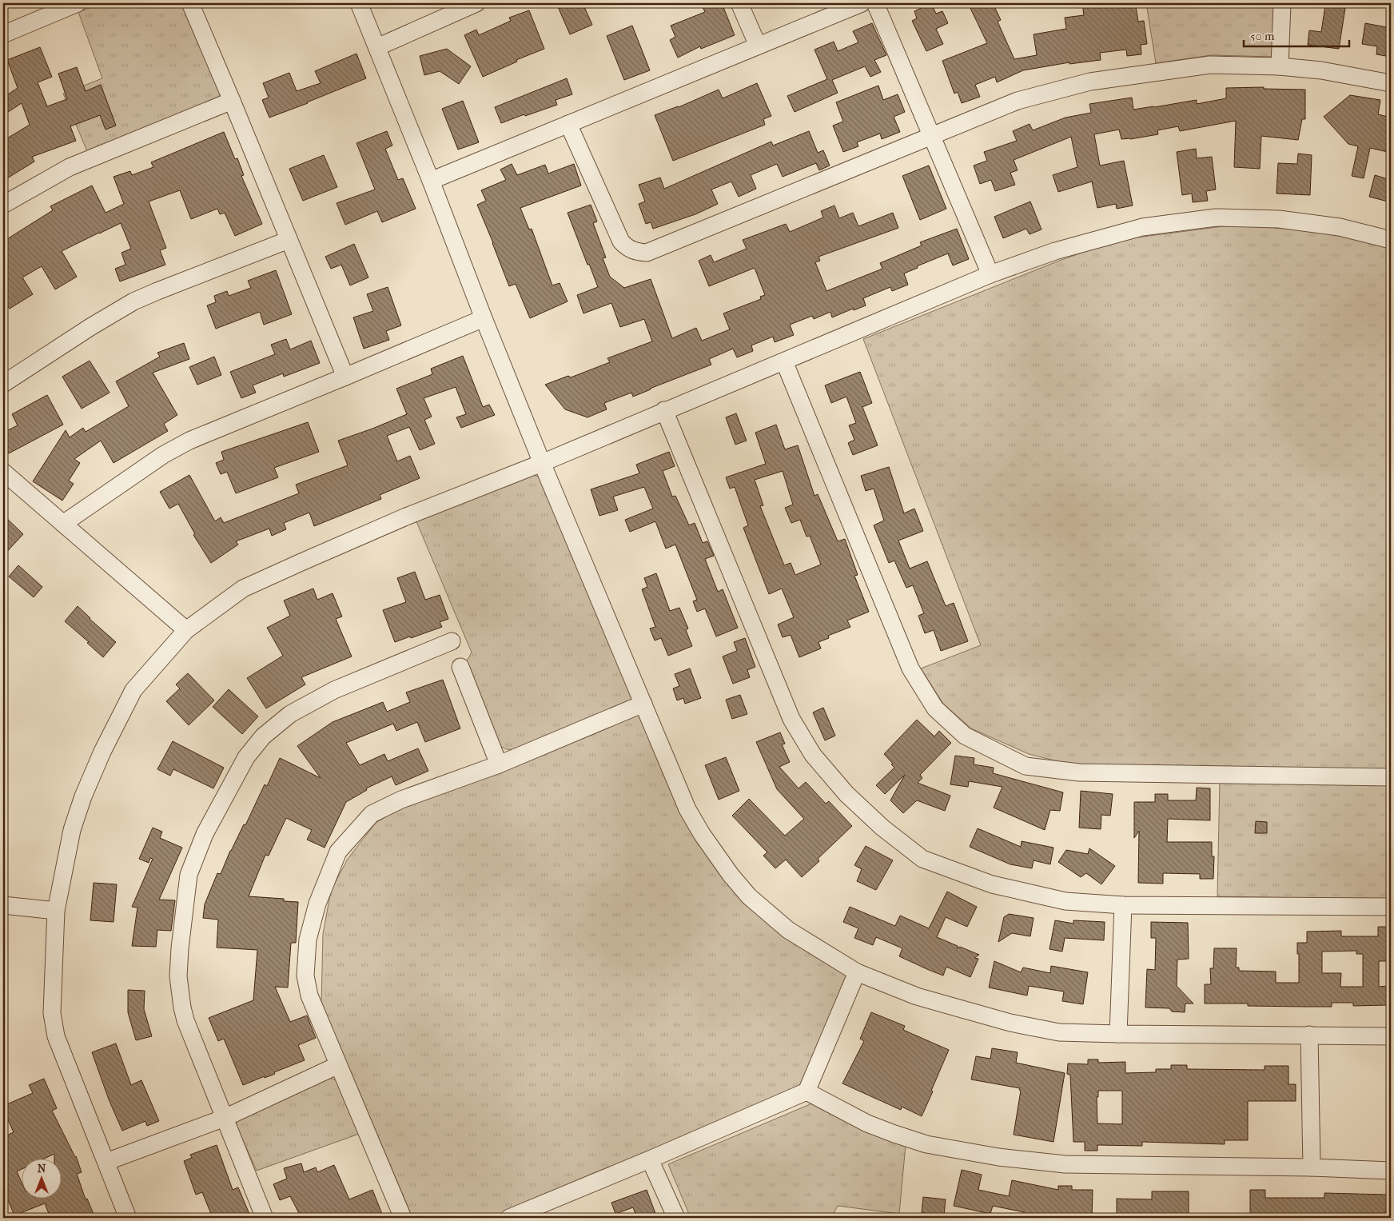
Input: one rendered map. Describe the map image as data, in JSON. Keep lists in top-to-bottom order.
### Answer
{
  "scale_bar": "50 m",
  "north": "top"
}
